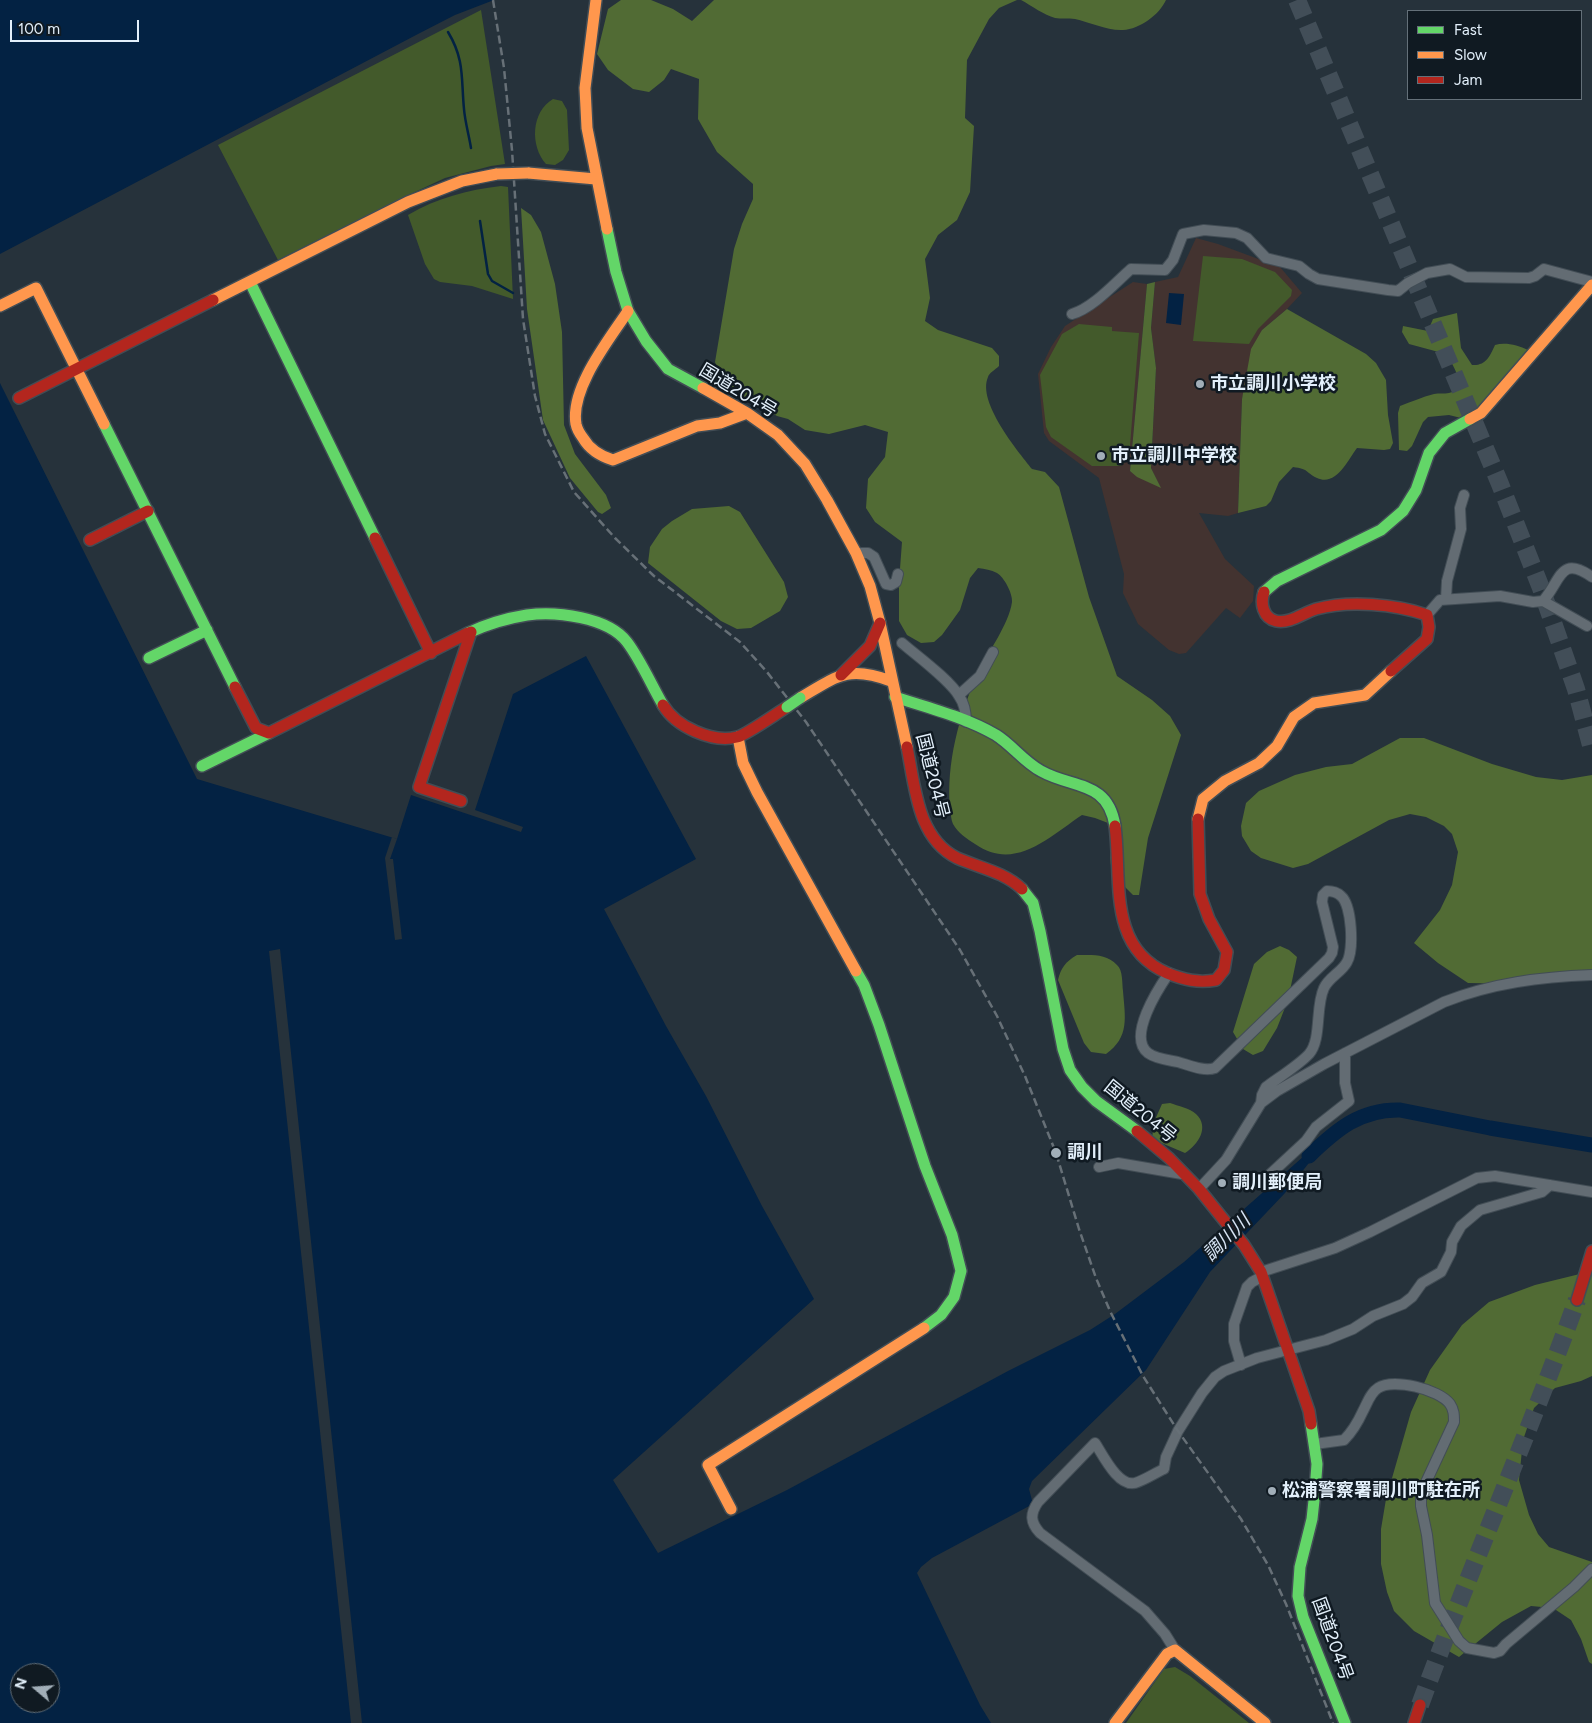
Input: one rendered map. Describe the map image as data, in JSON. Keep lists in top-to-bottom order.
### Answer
{
  "streets": {
    "main road": ["国道204号"]
  },
  "water": ["調川川"],
  "places": [
    "市立調川小学校",
    "市立調川中学校",
    "調川",
    "調川郵便局",
    "松浦警察署調川町駐在所"
  ],
  "legend": ["Fast", "Slow", "Jam"],
  "scale_bar": "100 m",
  "north": "left"
}
